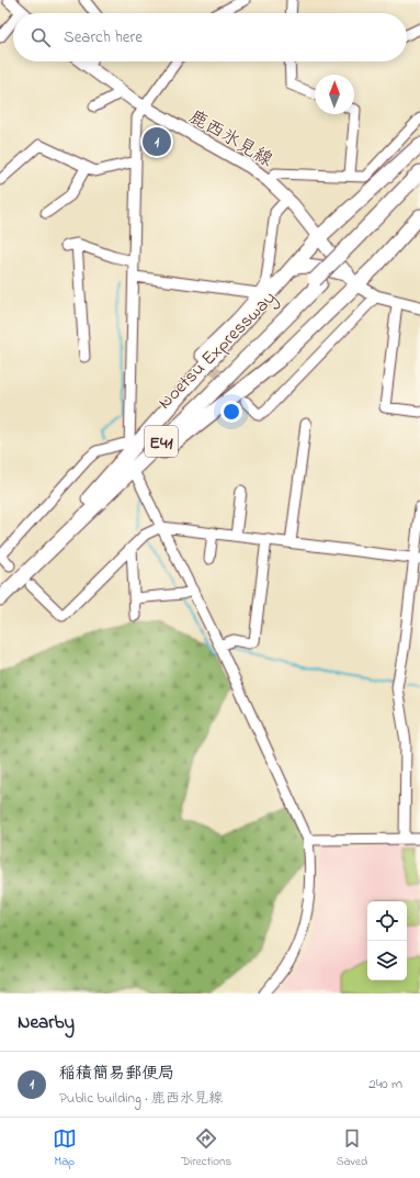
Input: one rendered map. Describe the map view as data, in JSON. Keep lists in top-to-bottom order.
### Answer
{
  "streets": {
    "highway": ["Noetsu Expressway", "E41"],
    "main road": ["鹿西氷見線"]
  },
  "north": "top",
  "page": {
    "search": "Search here",
    "pins": "1",
    "heading": "Nearby",
    "list": [
      {
        "mark": "1",
        "name": "稲積簡易郵便局",
        "note": "Public building · 鹿西氷見線",
        "value": "240 m"
      }
    ],
    "nav": ["Map", "Directions", "Saved"]
  }
}
